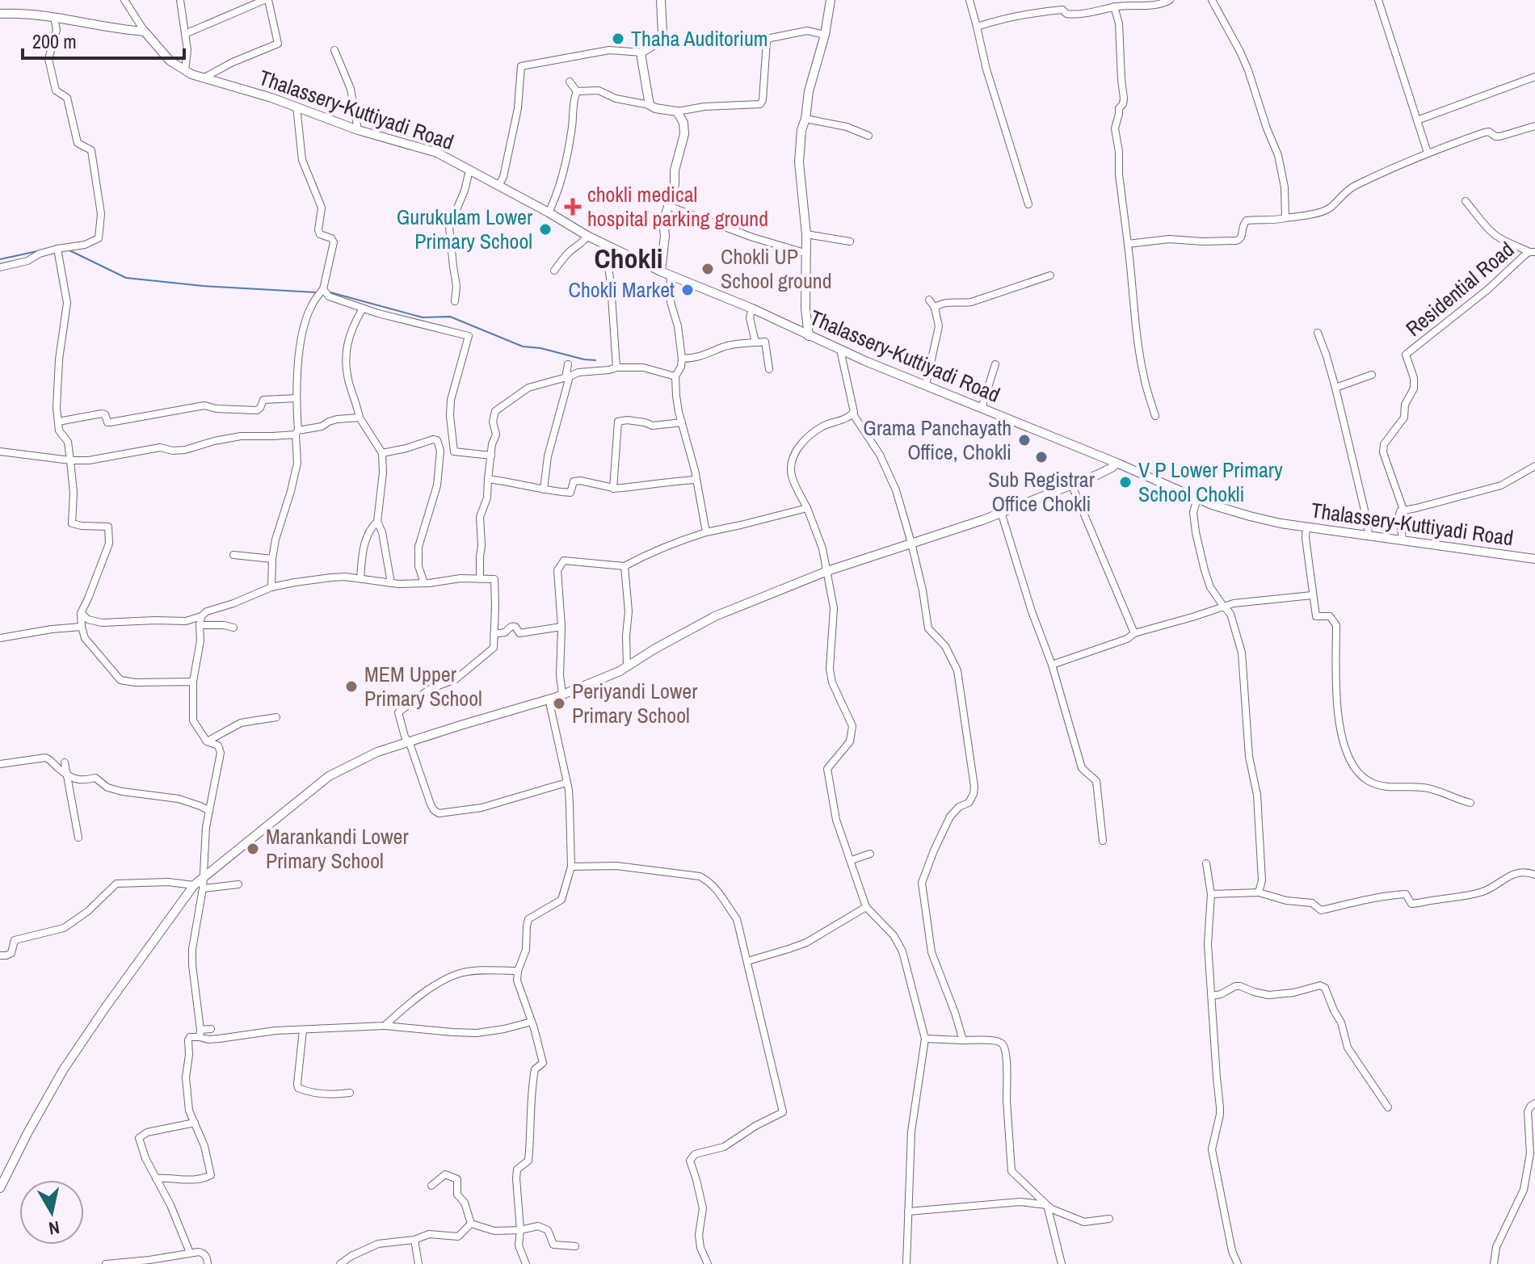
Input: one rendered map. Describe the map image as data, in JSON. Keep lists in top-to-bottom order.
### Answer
{
  "streets": {
    "main road": ["Thalassery-Kuttiyadi Road"],
    "street": ["Residential Road"]
  },
  "districts": ["Chokli"],
  "places": {
    "other": [
      "Thaha Auditorium",
      "Gurukulam Lower Primary School",
      "Chokli UP School ground",
      "Chokli Market",
      "Grama Panchayath Office, Chokli",
      "Sub Registrar Office Chokli",
      "V P Lower Primary School Chokli",
      "MEM Upper Primary School",
      "Periyandi Lower Primary School",
      "Marankandi Lower Primary School"
    ],
    "health": ["chokli medical hospital parking ground"]
  },
  "scale_bar": "200 m",
  "north": "bottom"
}
